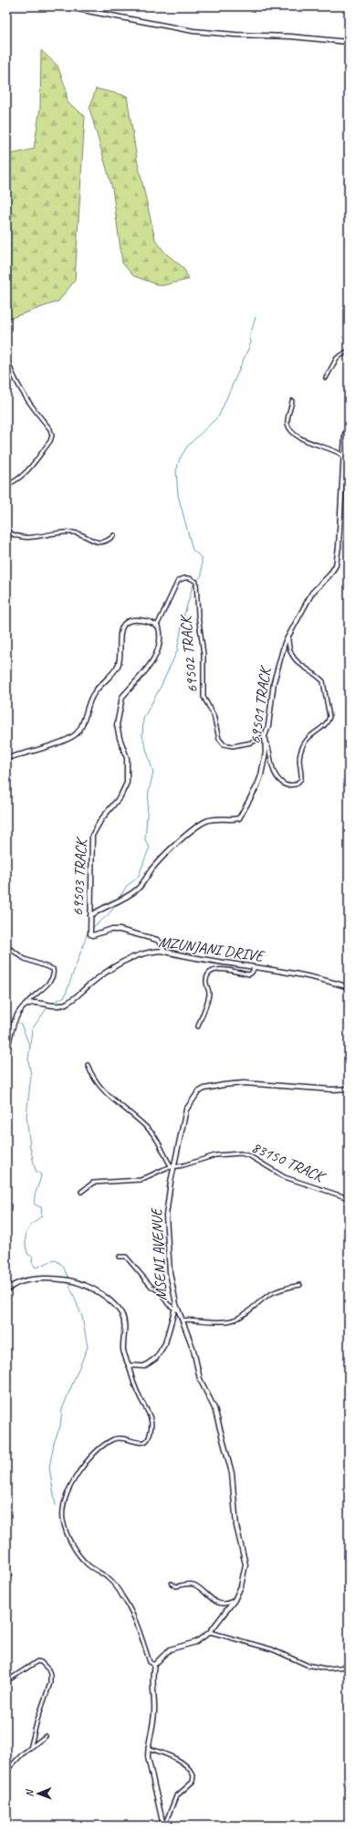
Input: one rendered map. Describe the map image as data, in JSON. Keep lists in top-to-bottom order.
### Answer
{
  "streets": {
    "street": [
      "69502 TRACK",
      "69501 TRACK",
      "69503 TRACK",
      "MZUNJANI DRIVE",
      "83150 TRACK",
      "MSENI AVENUE"
    ]
  },
  "crossings": [
    ["69502 TRACK", "69501 TRACK"],
    ["69502 TRACK", "69503 TRACK"],
    ["69501 TRACK", "69503 TRACK"],
    ["69503 TRACK", "MZUNJANI DRIVE"],
    ["83150 TRACK", "MSENI AVENUE"]
  ],
  "north": "left"
}
